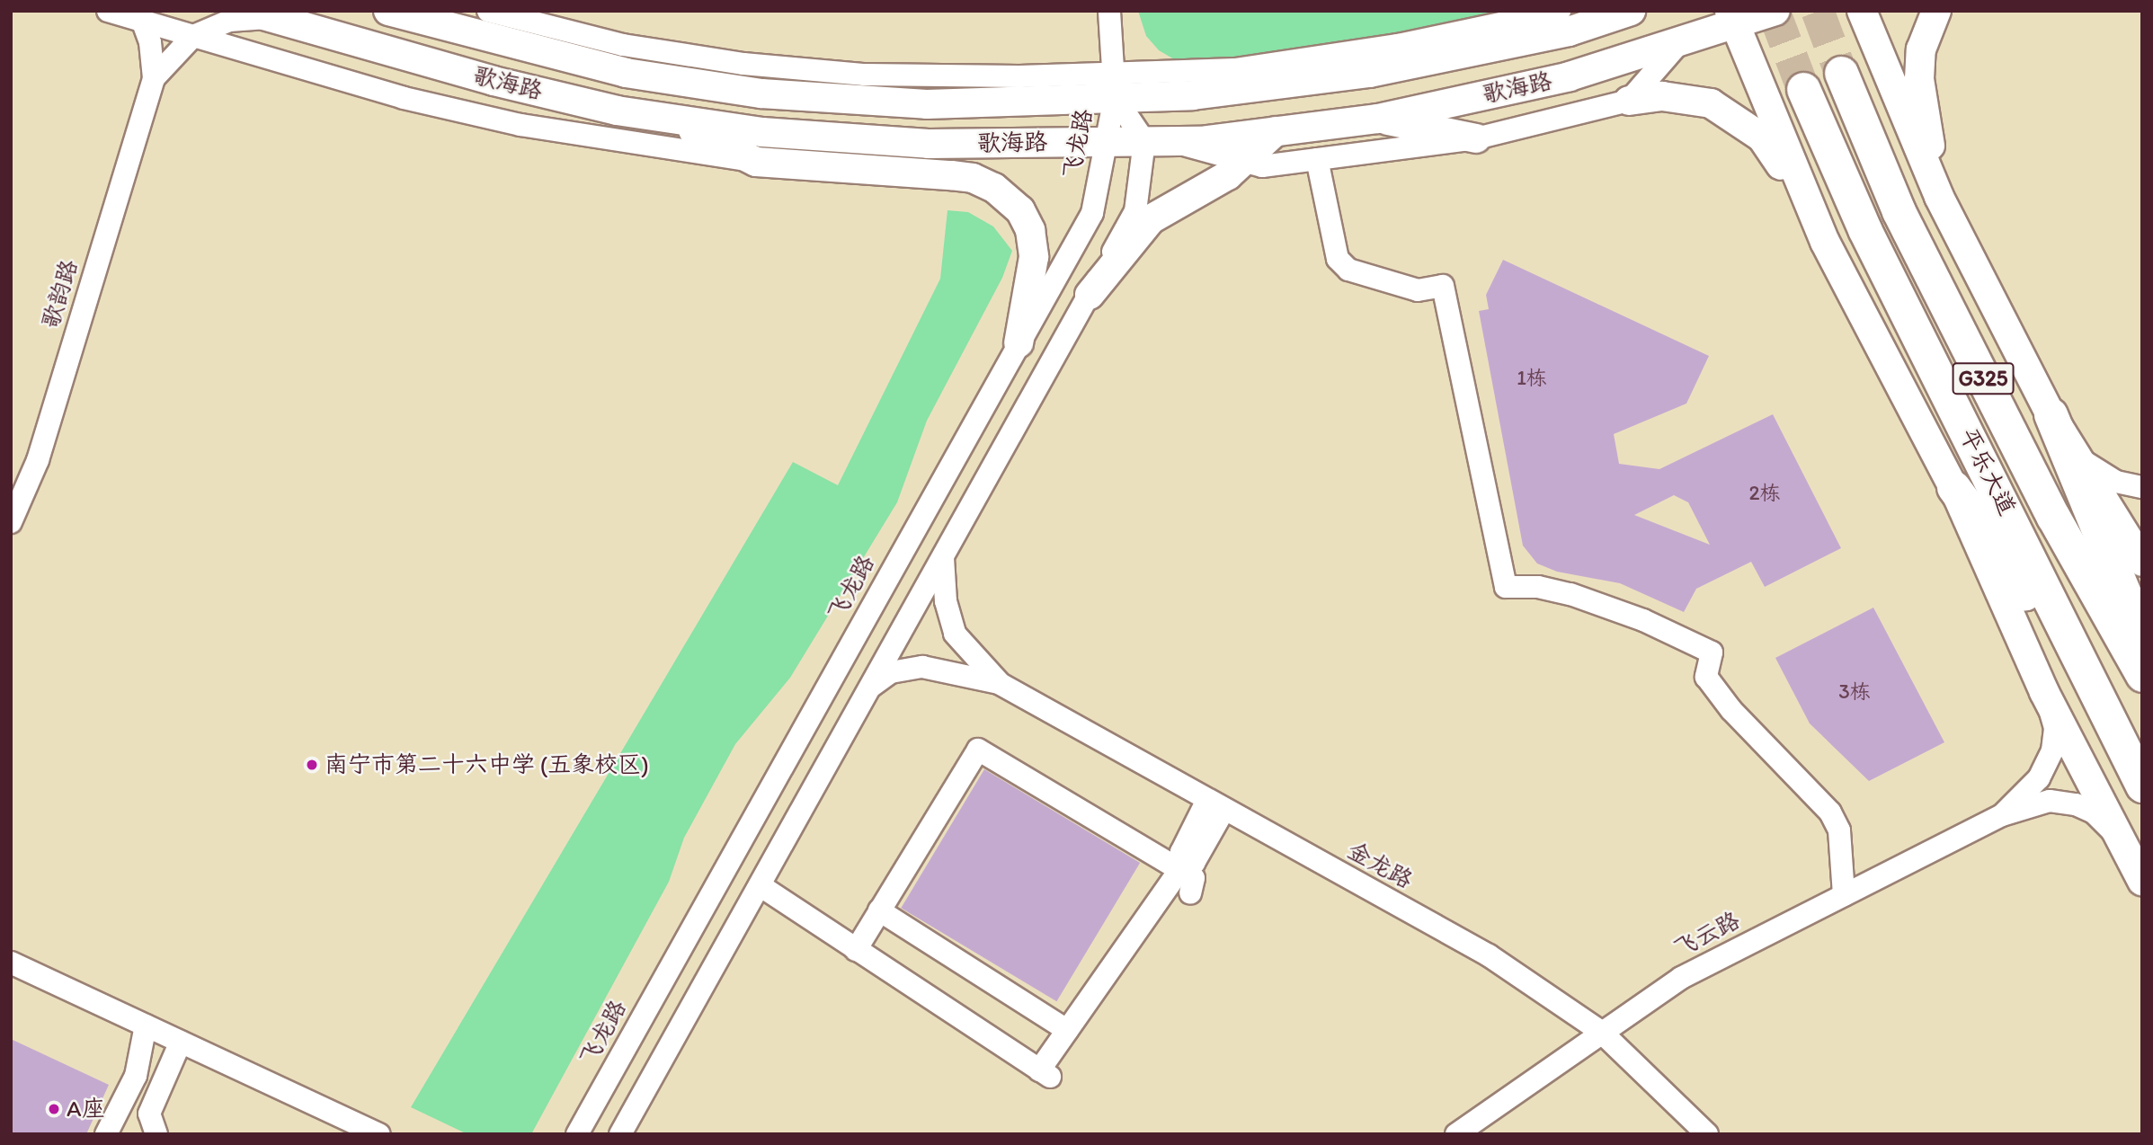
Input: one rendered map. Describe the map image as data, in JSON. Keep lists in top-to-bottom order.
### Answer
{
  "streets": {
    "highway": ["G325", "平乐大道"],
    "main road": ["歌海路"],
    "street": [
      "飞龙路",
      "歌韵路",
      "金龙路",
      "飞云路"
    ]
  },
  "crossings": [
    ["歌海路", "飞龙路"],
    ["金龙路", "飞云路"]
  ],
  "places": ["南宁市第二十六中学 (五象校区)", "A座"],
  "house_numbers": ["1栋", "2栋", "3栋"]
}
